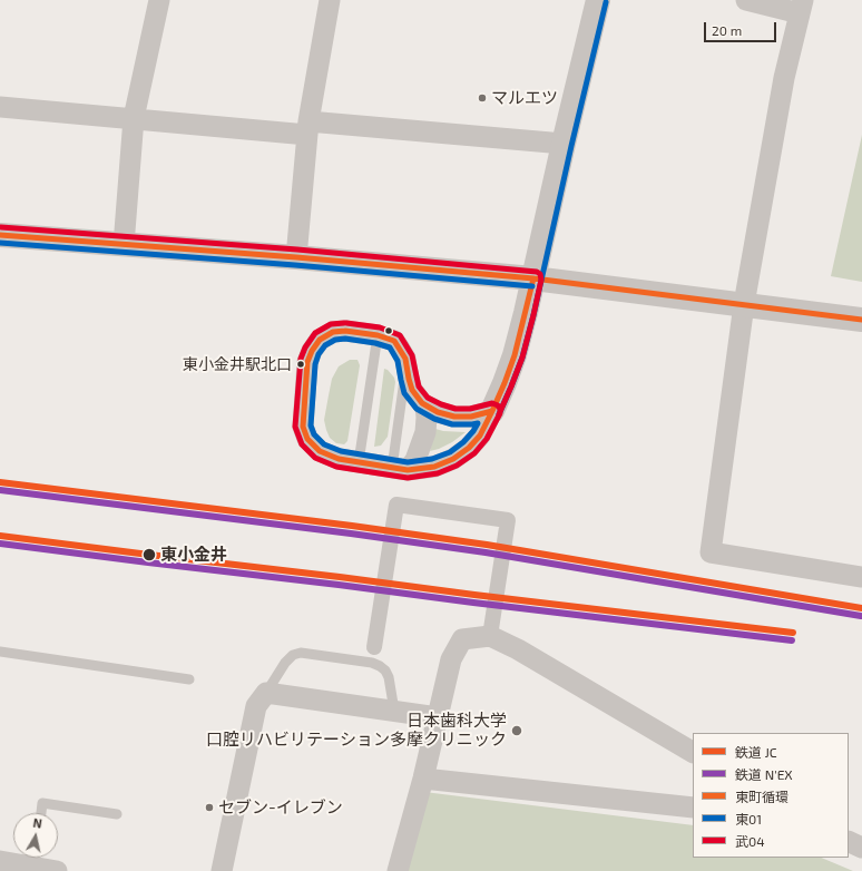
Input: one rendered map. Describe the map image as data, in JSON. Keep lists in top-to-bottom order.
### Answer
{
  "places": [
    "マルエツ",
    "東小金井駅北口",
    "東小金井",
    "日本歯科大学 口腔リハビリテーション多摩クリニック",
    "セブン-イレブン"
  ],
  "lines": [
    "transit line 東01",
    "transit line 武04",
    "transit line 東町循環",
    "rail line JC",
    "rail line N'EX"
  ],
  "legend": [
    "鉄道 JC",
    "鉄道 N'EX",
    "東町循環",
    "東01",
    "武04"
  ],
  "scale_bar": "20 m",
  "north": "top"
}
